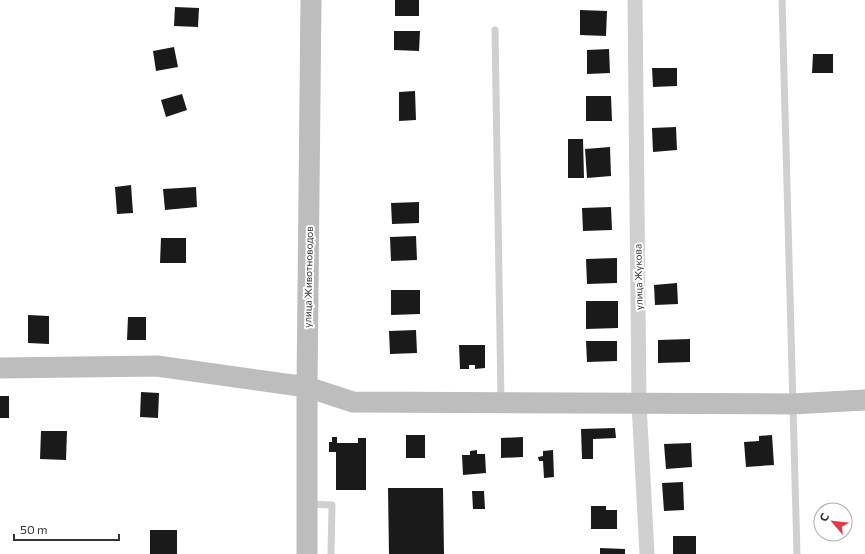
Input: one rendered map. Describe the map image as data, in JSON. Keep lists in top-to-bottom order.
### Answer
{
  "streets": {
    "street": ["улица Животноводов", "улица Жукова"]
  },
  "scale_bar": "50 m",
  "north": "top left"
}
